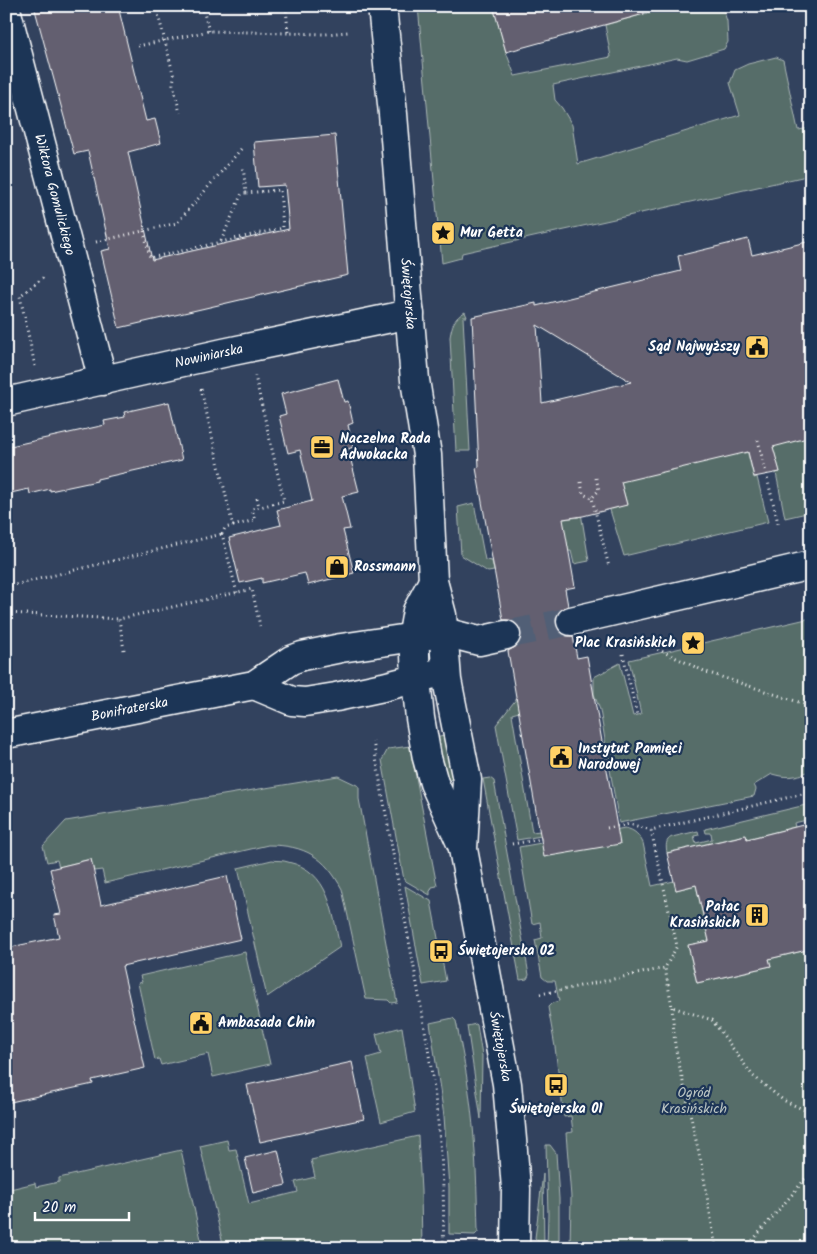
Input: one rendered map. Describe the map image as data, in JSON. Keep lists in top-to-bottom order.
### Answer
{
  "streets": {
    "street": [
      "Wiktora Gomulickiego",
      "Świętojerska",
      "Nowiniarska",
      "Bonifraterska"
    ]
  },
  "crossings": [
    ["Wiktora Gomulickiego", "Nowiniarska"],
    ["Świętojerska", "Nowiniarska"],
    ["Świętojerska", "Bonifraterska"]
  ],
  "parks": ["Ogród Krasińskich"],
  "places": {
    "place": ["Mur Getta", "Plac Krasińskich"],
    "public building": ["Sąd Najwyższy", "Instytut Pamięci Narodowej", "Ambasada Chin"],
    "office": ["Naczelna Rada Adwokacka"],
    "shop": ["Rossmann"],
    "building": ["Pałac Krasińskich"],
    "bus stop": ["Świętojerska 02", "Świętojerska 01"]
  },
  "scale_bar": "20 m"
}
